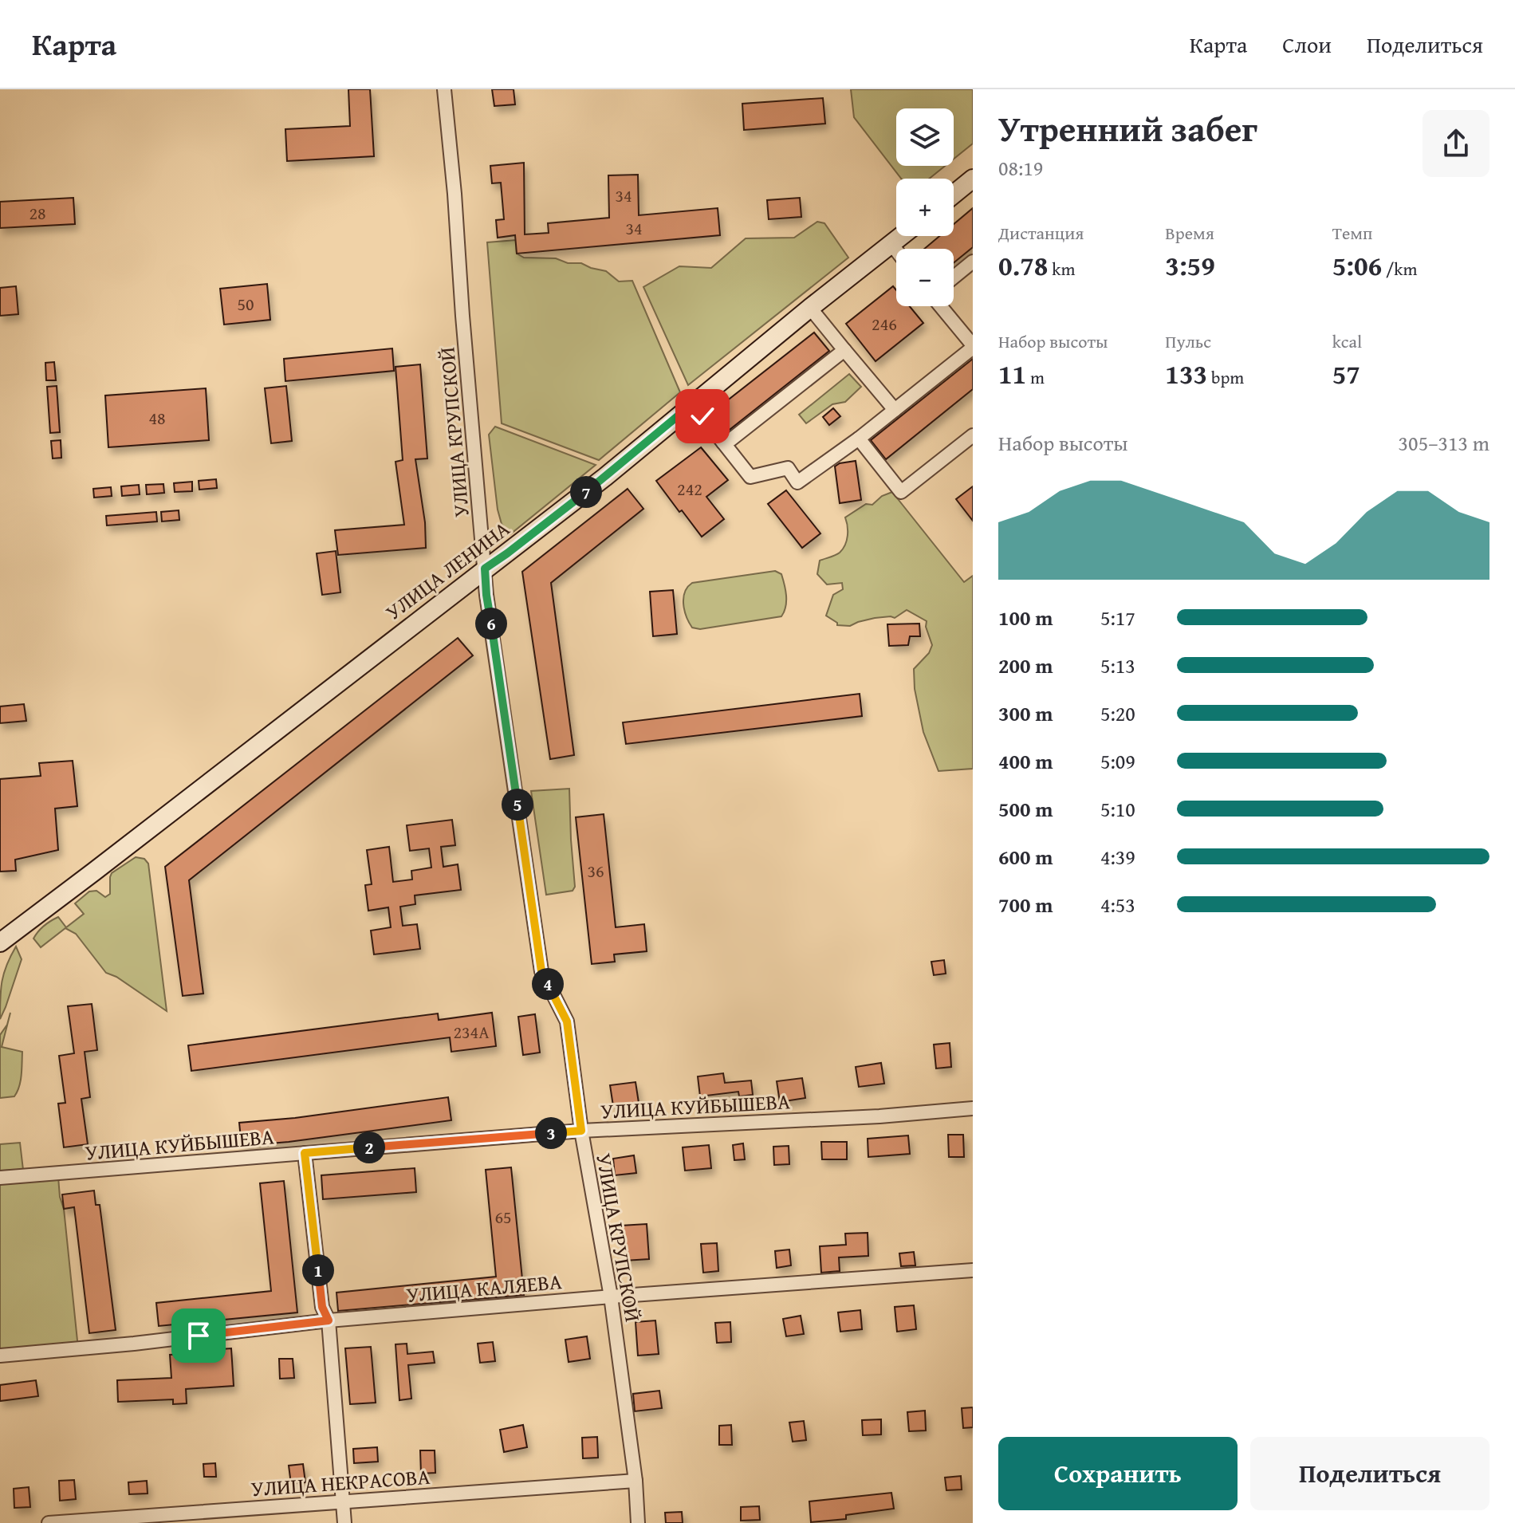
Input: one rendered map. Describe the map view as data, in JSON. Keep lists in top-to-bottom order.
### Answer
{
  "streets": {
    "street": [
      "УЛИЦА КРУПСКОЙ",
      "УЛИЦА ЛЕНИНА",
      "УЛИЦА КУЙБЫШЕВА",
      "УЛИЦА КАЛЯЕВА",
      "УЛИЦА НЕКРАСОВА"
    ]
  },
  "crossings": [
    ["УЛИЦА КРУПСКОЙ", "УЛИЦА ЛЕНИНА"],
    ["УЛИЦА КРУПСКОЙ", "УЛИЦА КУЙБЫШЕВА"],
    ["УЛИЦА КРУПСКОЙ", "УЛИЦА КАЛЯЕВА"],
    ["УЛИЦА КРУПСКОЙ", "УЛИЦА НЕКРАСОВА"]
  ],
  "house_numbers": [
    "34",
    "28",
    "34",
    "50",
    "246",
    "48",
    "242",
    "36",
    "234А",
    "65"
  ],
  "page": {
    "header": "Карта",
    "nav": ["Карта", "Слои", "Поделиться"],
    "heading": ["Утренний забег", "08:19"],
    "map_buttons": ["+", "−"],
    "stats": [
      ["Дистанция", "0.78 km"],
      ["Время", "3:59"],
      ["Темп", "5:06 /km"],
      ["Набор высоты", "11 m"],
      ["Пульс", "133 bpm"],
      ["kcal", "57"]
    ],
    "chart": ["Набор высоты", "305–313 m"],
    "pins": [
      "7",
      "6",
      "5",
      "4",
      "3",
      "2",
      "1"
    ],
    "list": [
      {
        "name": "100 m",
        "note": "5:17"
      },
      {
        "name": "200 m",
        "note": "5:13"
      },
      {
        "name": "300 m",
        "note": "5:20"
      },
      {
        "name": "400 m",
        "note": "5:09"
      },
      {
        "name": "500 m",
        "note": "5:10"
      },
      {
        "name": "600 m",
        "note": "4:39"
      },
      {
        "name": "700 m",
        "note": "4:53"
      }
    ],
    "buttons": ["Сохранить", "Поделиться"]
  }
}
